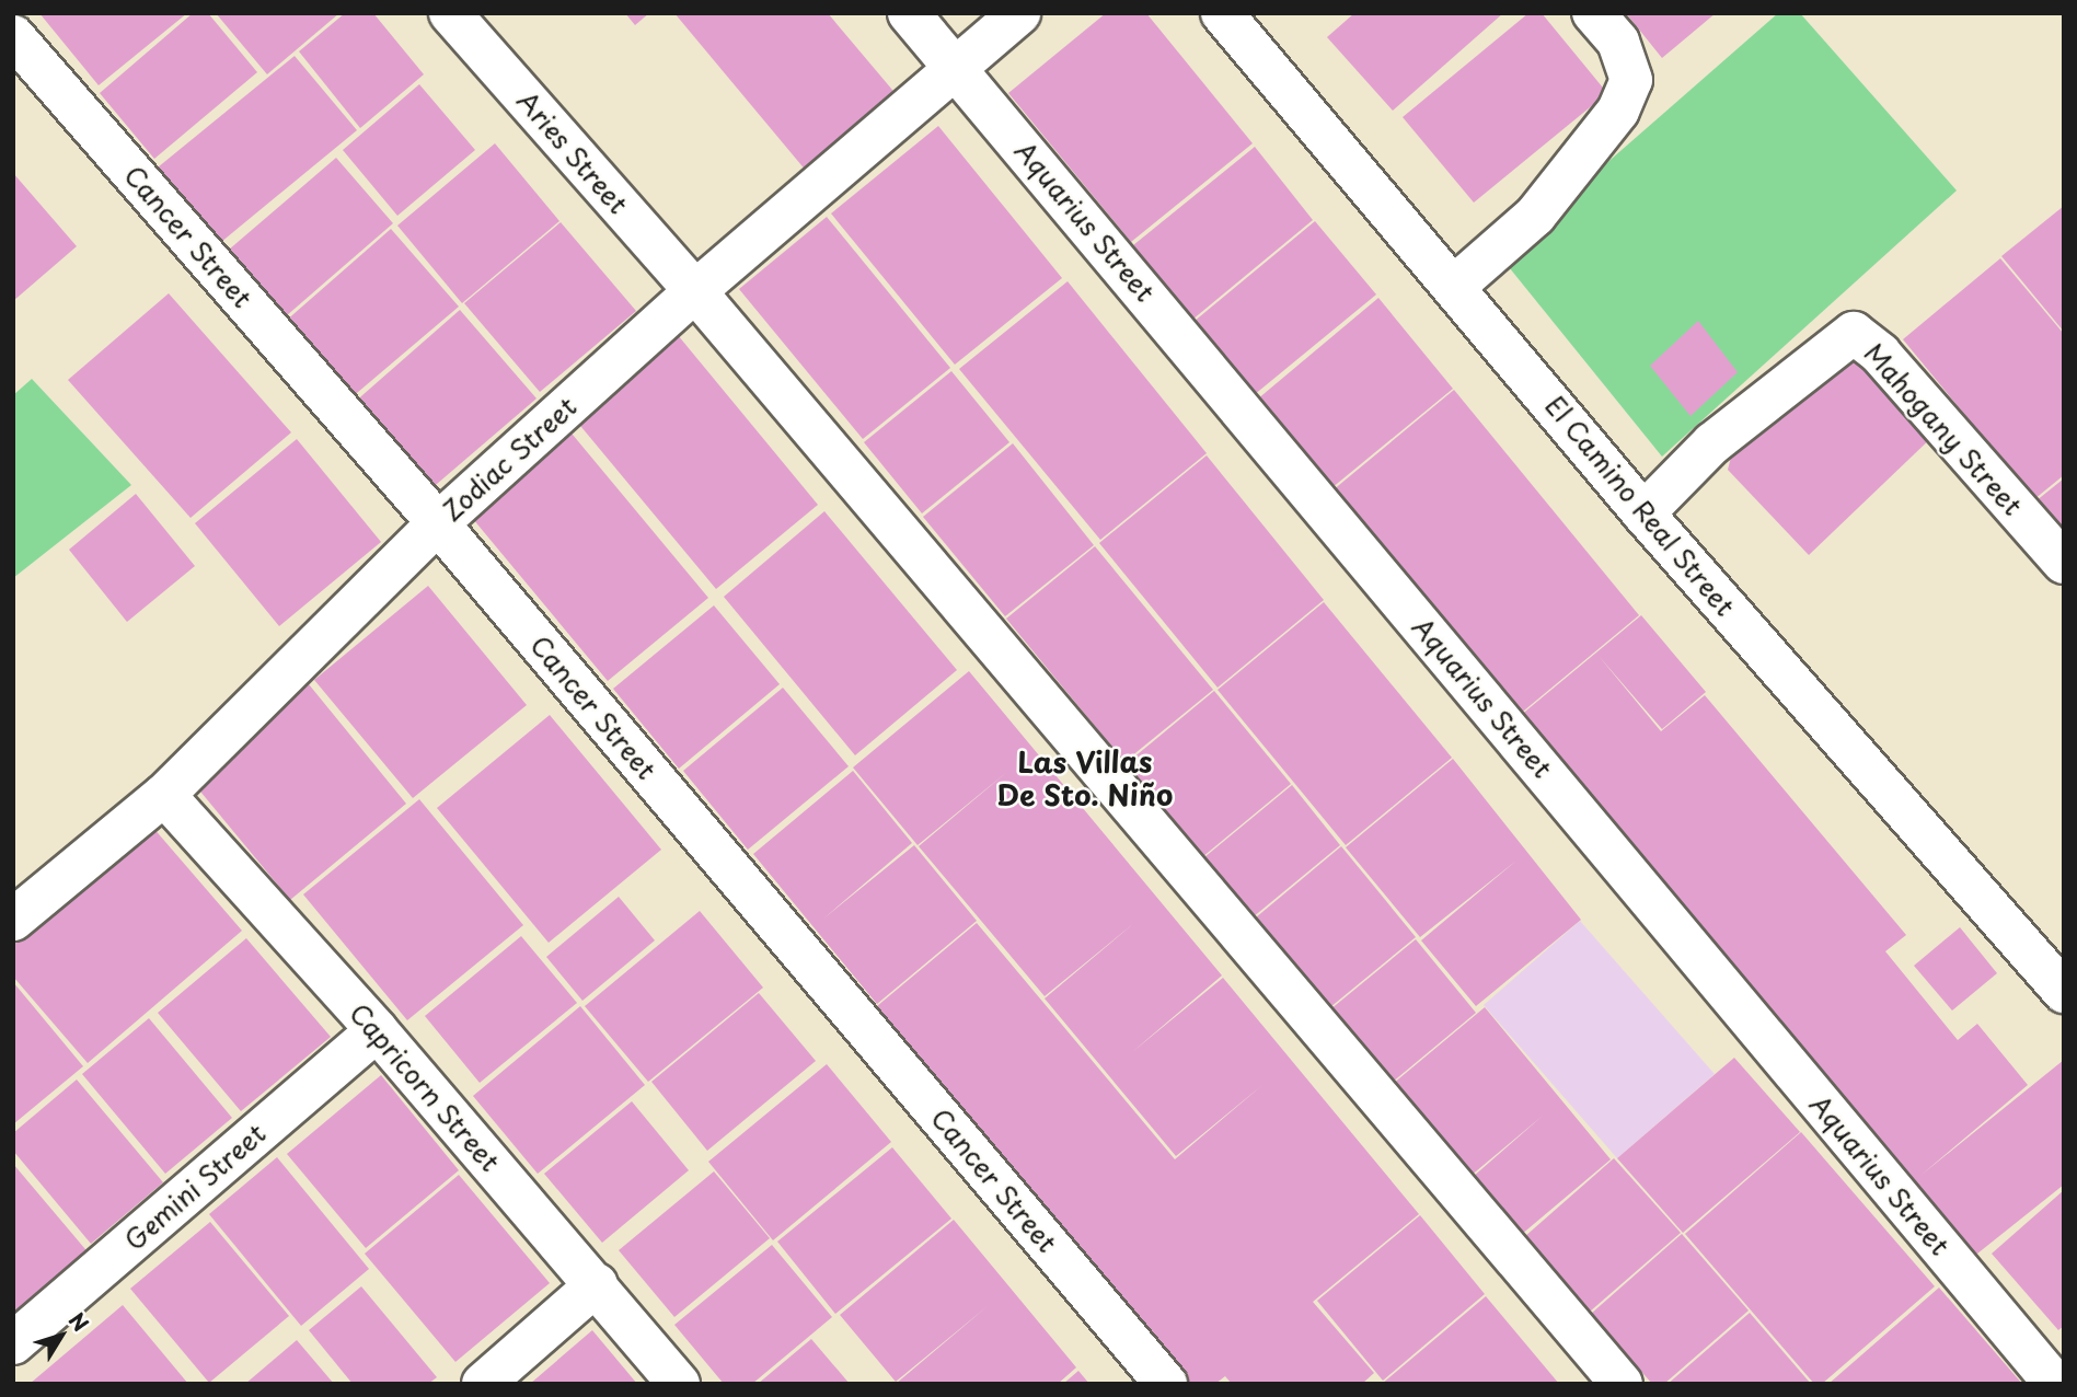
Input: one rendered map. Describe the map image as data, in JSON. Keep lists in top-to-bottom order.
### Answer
{
  "streets": {
    "street": [
      "Aries Street",
      "Aquarius Street",
      "Cancer Street",
      "Mahogany Street",
      "Zodiac Street",
      "El Camino Real Street",
      "Capricorn Street",
      "Gemini Street"
    ]
  },
  "crossings": [
    ["Aries Street", "Zodiac Street"],
    ["Aquarius Street", "Zodiac Street"],
    ["Cancer Street", "Zodiac Street"],
    ["Mahogany Street", "El Camino Real Street"],
    ["Zodiac Street", "Capricorn Street"],
    ["Capricorn Street", "Gemini Street"]
  ],
  "districts": ["Las Villas De Sto. Niño"],
  "north": "top right"
}
